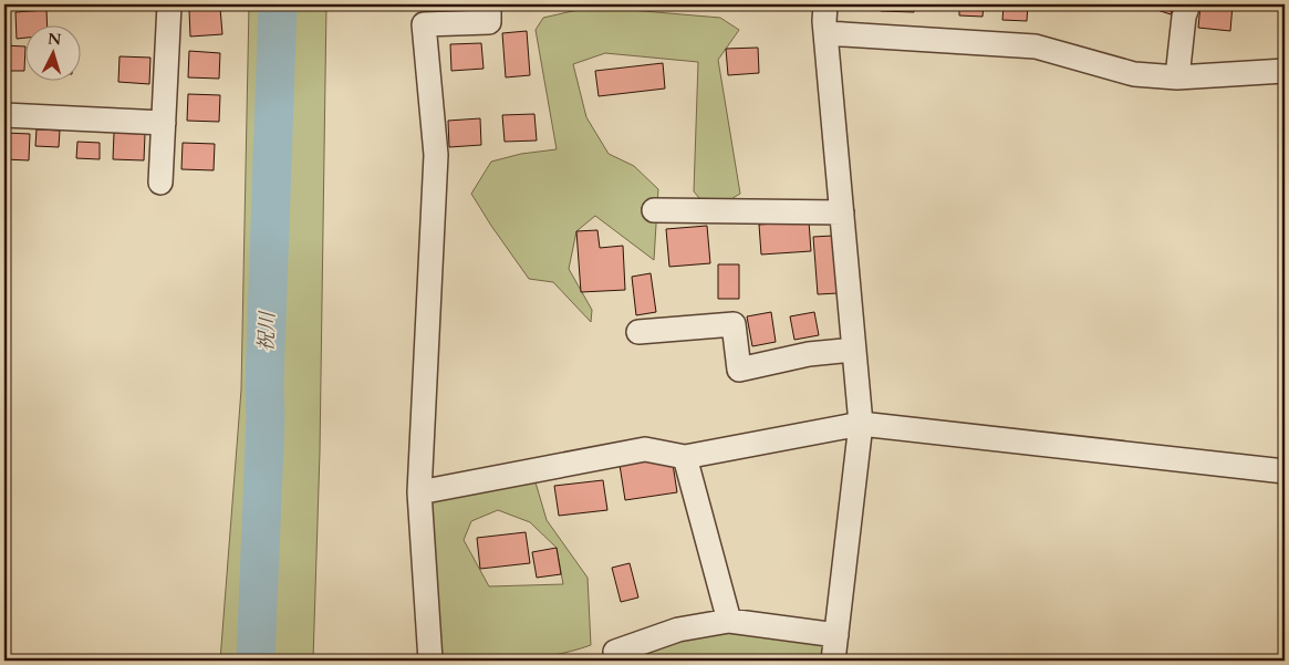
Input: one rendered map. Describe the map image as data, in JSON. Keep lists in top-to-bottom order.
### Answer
{
  "water": ["祝川"],
  "north": "top"
}
